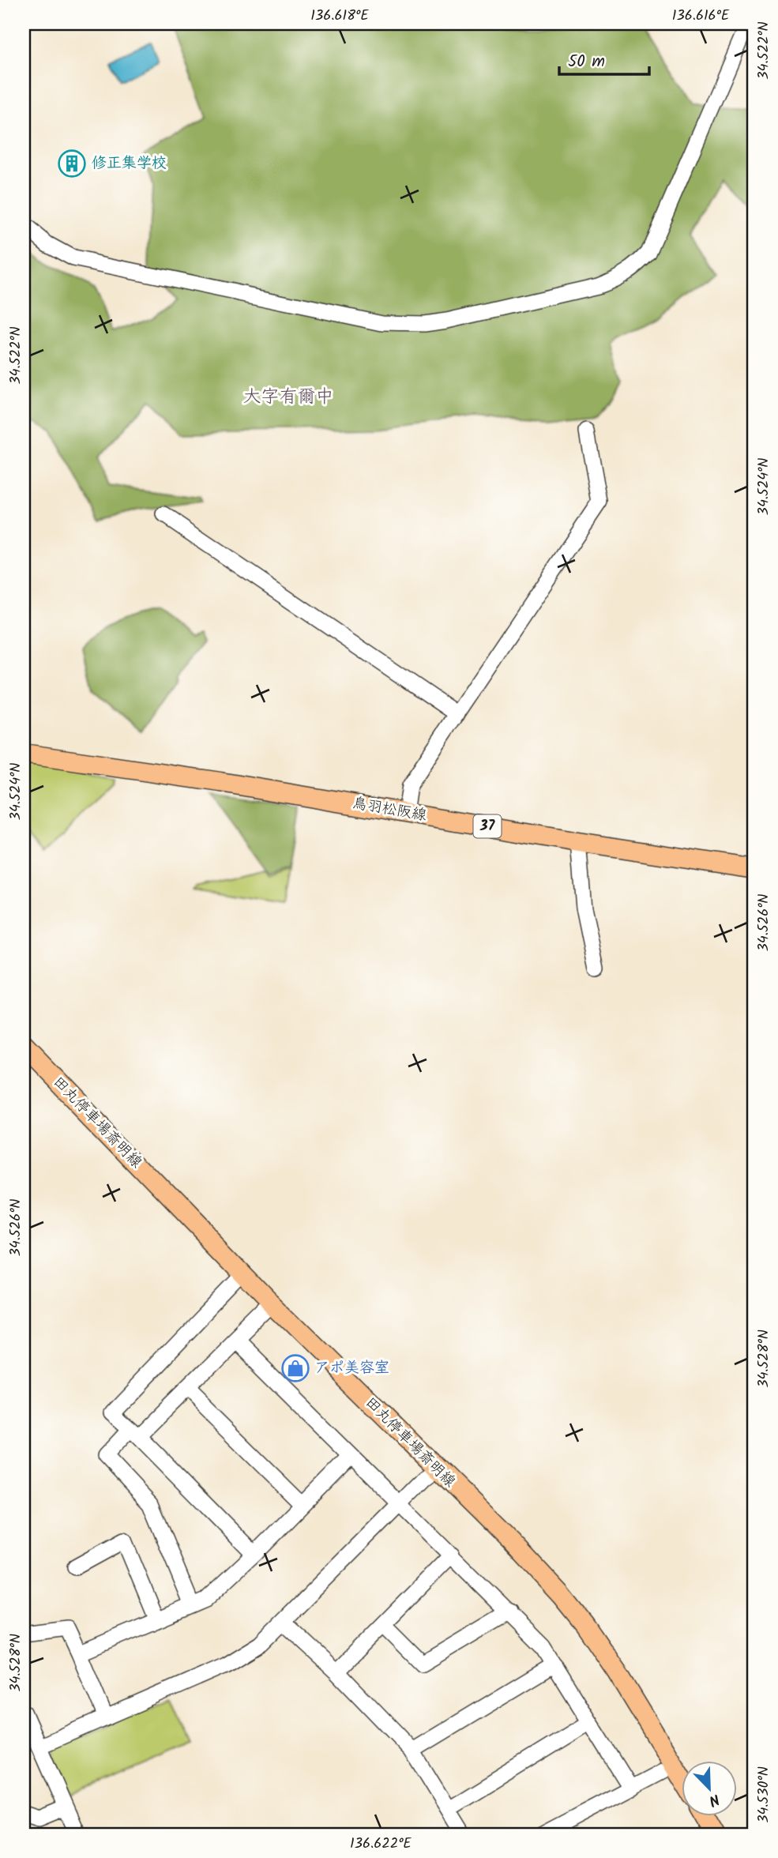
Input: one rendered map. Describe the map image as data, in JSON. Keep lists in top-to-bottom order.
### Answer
{
  "streets": {
    "main road": ["鳥羽松阪線", "37", "田丸停車場斎明線"]
  },
  "districts": ["大字有爾中"],
  "places": {
    "building": ["修正集学校"],
    "shop": ["アポ美容室"]
  },
  "scale_bar": "50 m",
  "north": "bottom right",
  "coordinates": [
    "136.618°E",
    "136.616°E",
    "34.522°N",
    "34.524°N",
    "34.526°N",
    "34.528°N",
    "34.530°N",
    "136.622°E"
  ]
}
